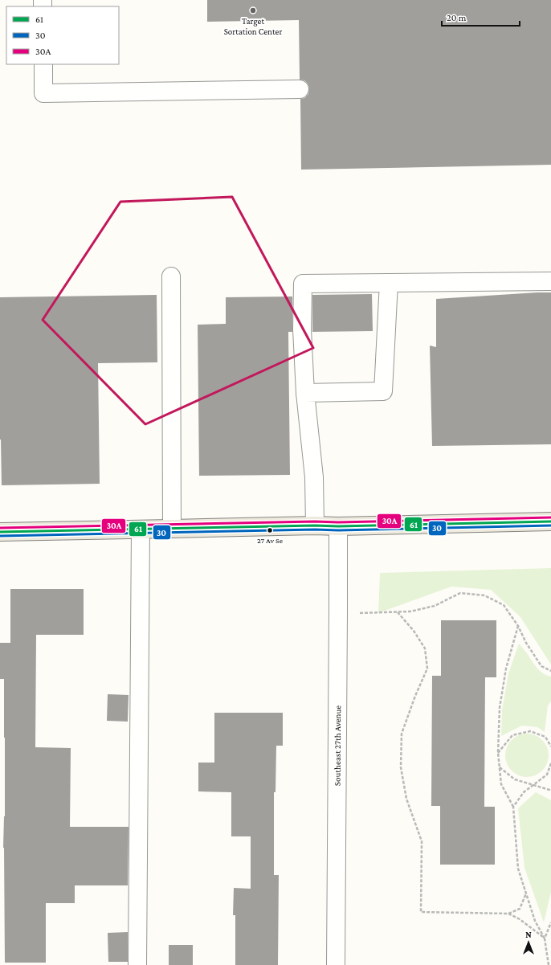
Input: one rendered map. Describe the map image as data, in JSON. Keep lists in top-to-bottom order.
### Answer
{
  "streets": {
    "street": ["Southeast 27th Avenue"]
  },
  "places": ["Target Sortation Center", "27 Av Se"],
  "lines": ["transit line 30A", "transit line 61", "transit line 30"],
  "legend": ["61", "30", "30A"],
  "scale_bar": "20 m",
  "north": "top"
}
